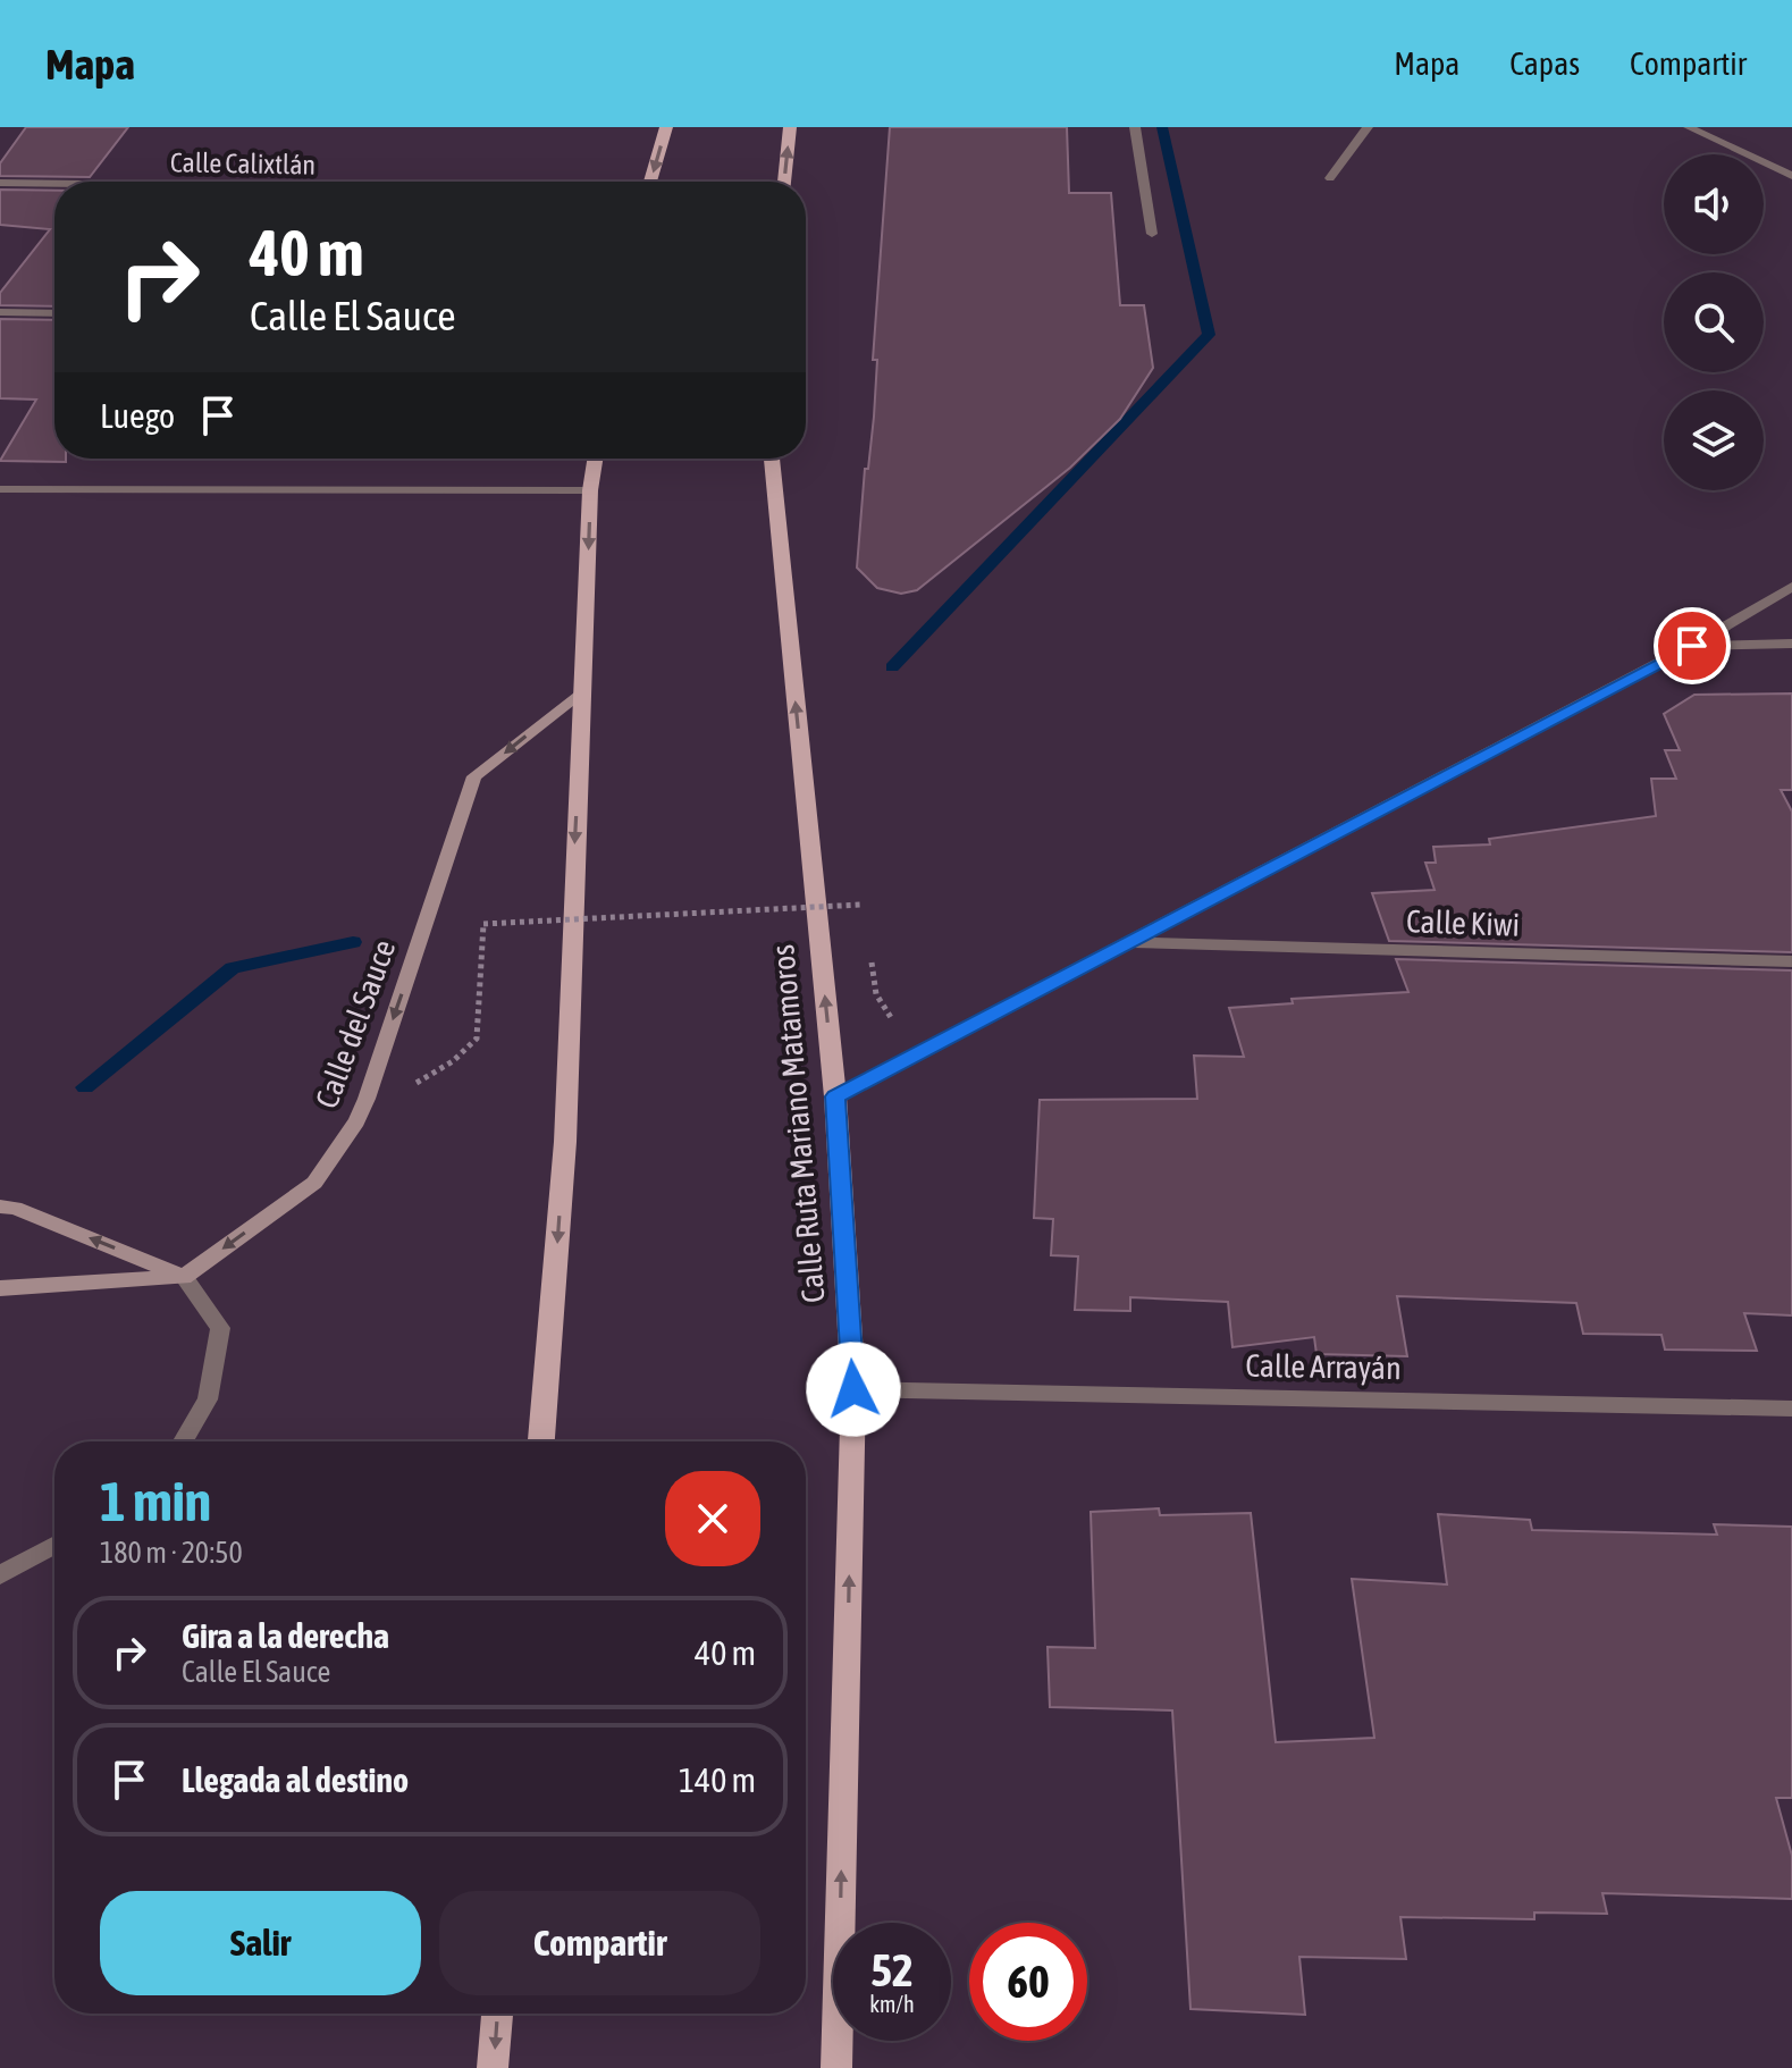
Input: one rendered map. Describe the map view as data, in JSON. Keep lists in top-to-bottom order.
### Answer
{
  "streets": {
    "main road": ["Calle del Sauce", "Calle Ruta Mariano Matamoros"],
    "street": ["Calle Calixtlán", "Calle Kiwi", "Calle Arrayán"]
  },
  "crossings": [
    ["Calle Ruta Mariano Matamoros", "Calle Arrayán"]
  ],
  "one_way": ["Calle del Sauce", "Calle Ruta Mariano Matamoros"],
  "page": {
    "header": "Mapa",
    "nav": ["Mapa", "Capas", "Compartir"],
    "turn": ["40 m", "Calle El Sauce"],
    "then": "Luego",
    "heading": ["1 min", "180 m · 20:50"],
    "list": [
      {
        "name": "Gira a la derecha",
        "note": "Calle El Sauce",
        "value": "40 m"
      },
      {
        "name": "Llegada al destino",
        "value": "140 m"
      }
    ],
    "buttons": ["Salir", "Compartir"],
    "speed": "52 km/h",
    "limit": "60"
  }
}
